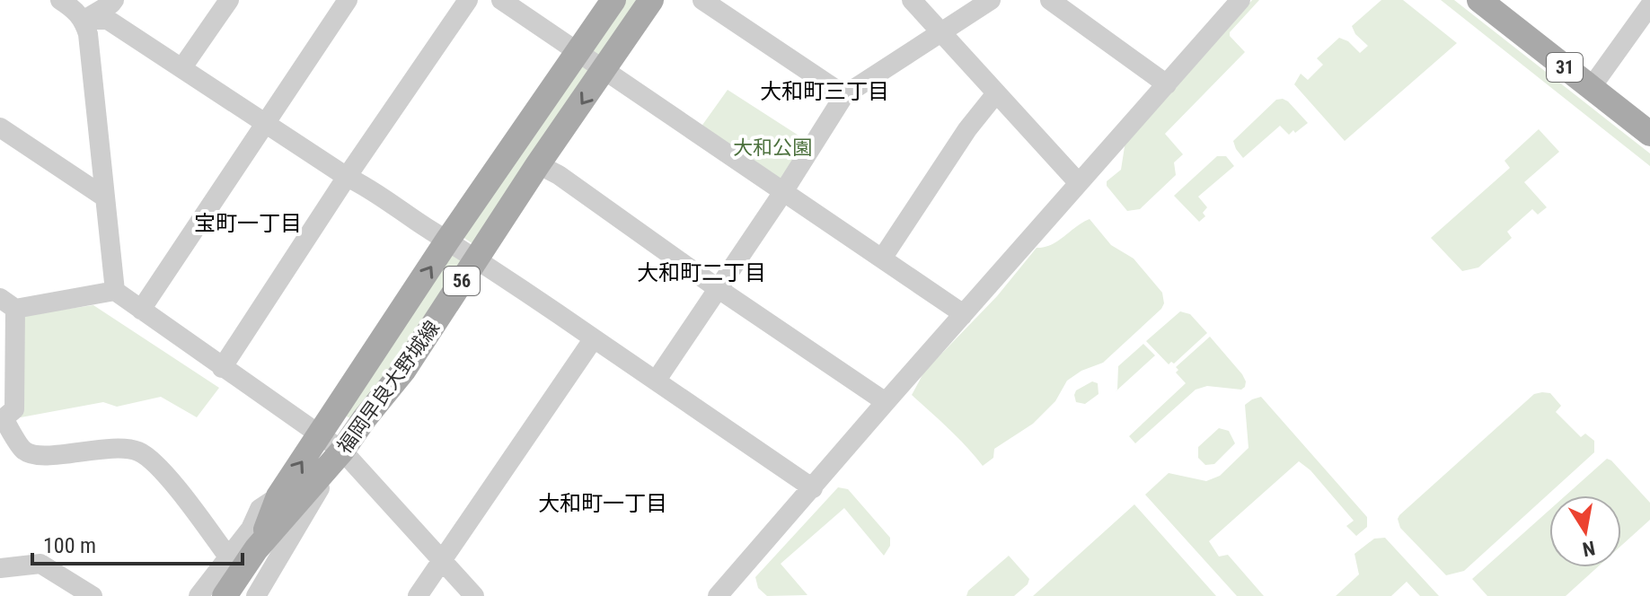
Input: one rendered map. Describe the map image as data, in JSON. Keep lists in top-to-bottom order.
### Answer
{
  "streets": {
    "main road": ["31", "56", "福岡早良大野城線"]
  },
  "districts": [
    "大和町三丁目",
    "宝町一丁目",
    "大和町二丁目",
    "大和町一丁目"
  ],
  "parks": ["大和公園"],
  "scale_bar": "100 m",
  "north": "bottom"
}
